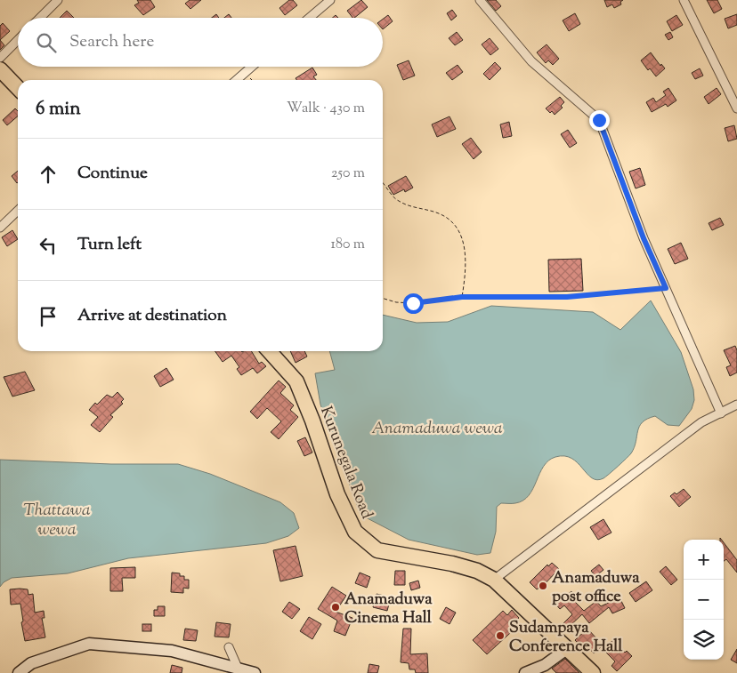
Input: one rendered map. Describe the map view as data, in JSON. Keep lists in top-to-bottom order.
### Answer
{
  "streets": {
    "highway": ["Kurunegala Road"]
  },
  "water": ["Anamaduwa wewa", "Thattawa wewa"],
  "places": ["Anamaduwa post office", "Anamaduwa Cinema Hall", "Sudampaya Conference Hall"],
  "page": {
    "search": "Search here",
    "heading": ["6 min", "Walk · 430 m"],
    "list": [
      ["Continue", "250 m"],
      ["Turn left", "180 m"],
      "Arrive at destination"
    ],
    "map_buttons": ["+", "−"]
  }
}
